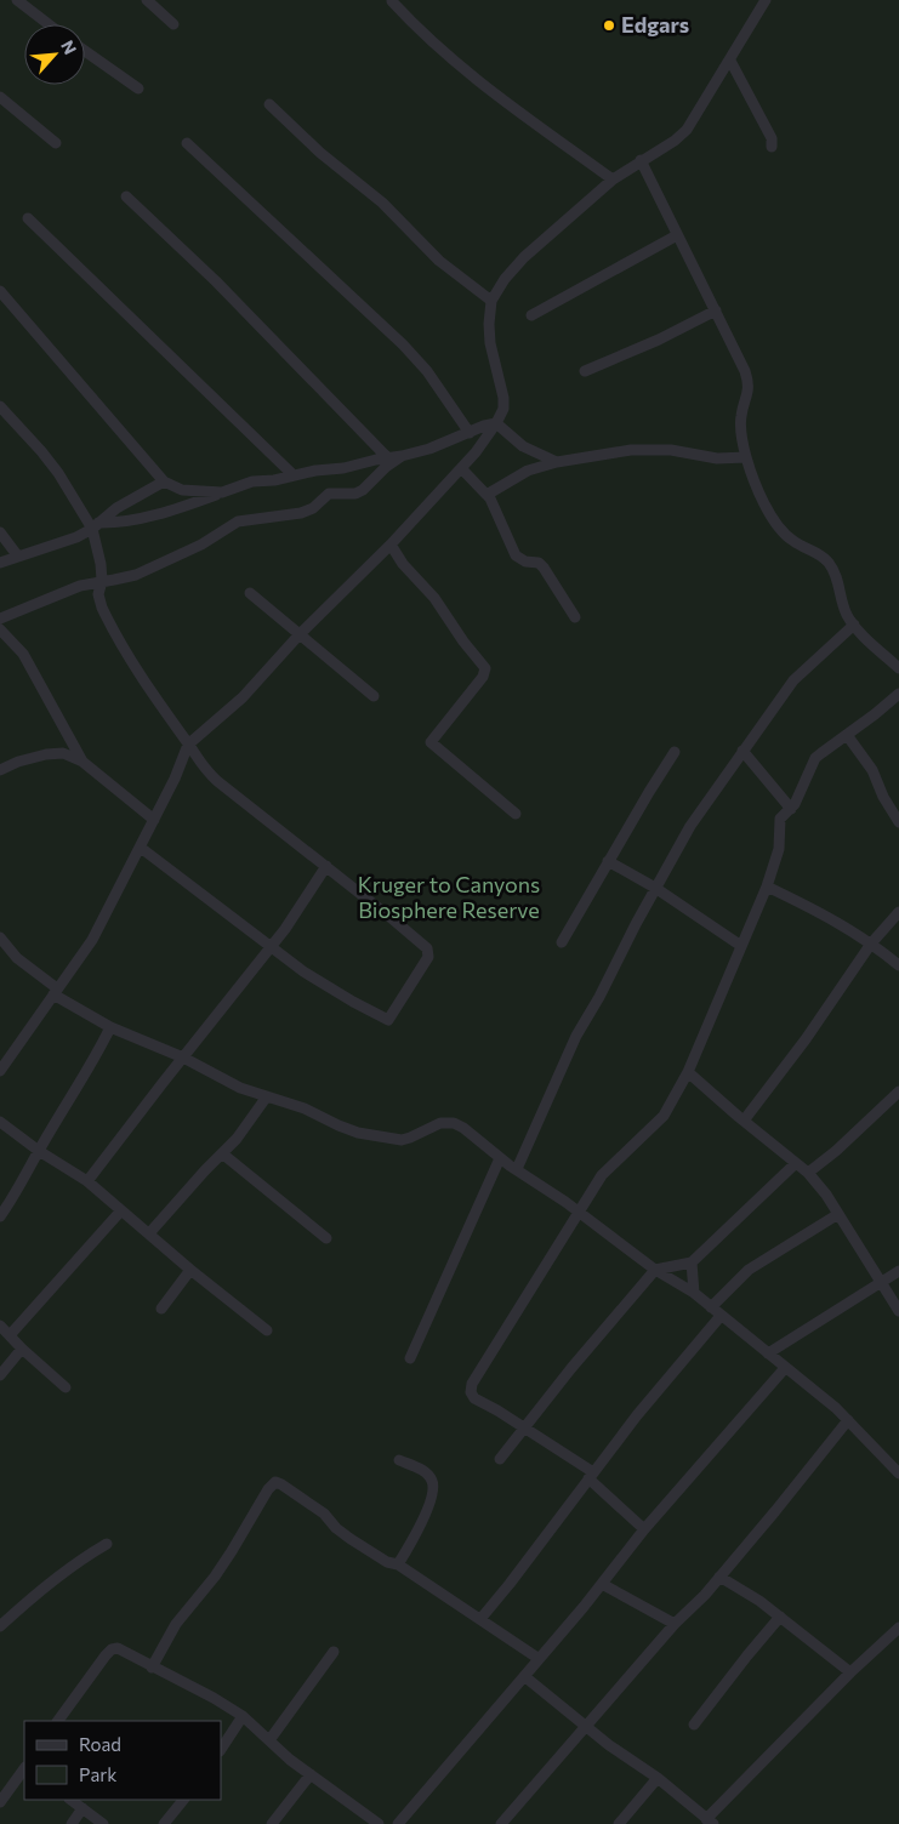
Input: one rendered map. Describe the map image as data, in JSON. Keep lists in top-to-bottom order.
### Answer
{
  "parks": ["Kruger to Canyons Biosphere Reserve"],
  "places": ["Edgars"],
  "legend": ["Road", "Park"],
  "north": "top right"
}
